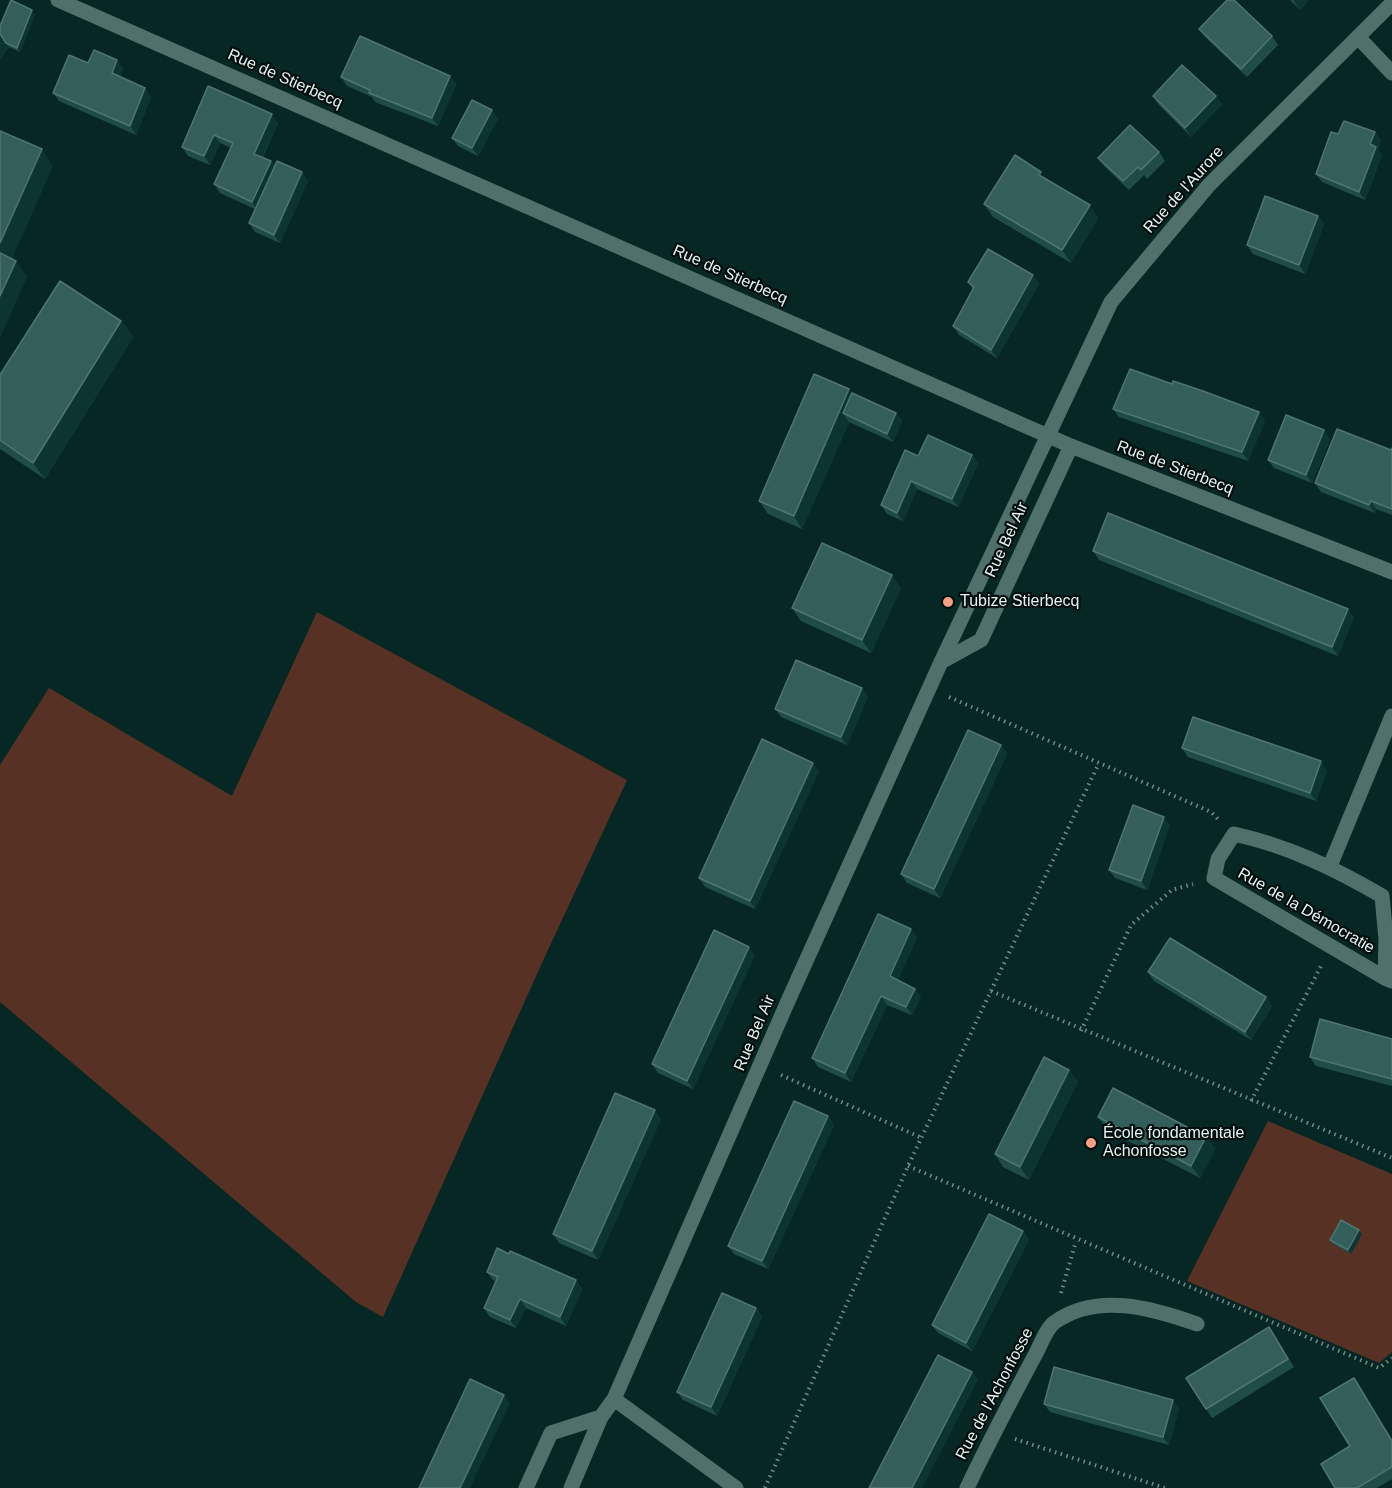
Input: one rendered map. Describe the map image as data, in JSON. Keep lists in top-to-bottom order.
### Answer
{
  "streets": {
    "street": [
      "Rue de Stierbecq",
      "Rue de l'Aurore",
      "Rue Bel Air",
      "Rue de la Démocratie",
      "Rue de l'Achonfosse"
    ]
  },
  "crossings": [
    ["Rue de Stierbecq", "Rue de l'Aurore"],
    ["Rue de Stierbecq", "Rue Bel Air"],
    ["Rue de l'Aurore", "Rue Bel Air"]
  ],
  "places": ["Tubize Stierbecq", "École fondamentale Achonfosse"]
}
